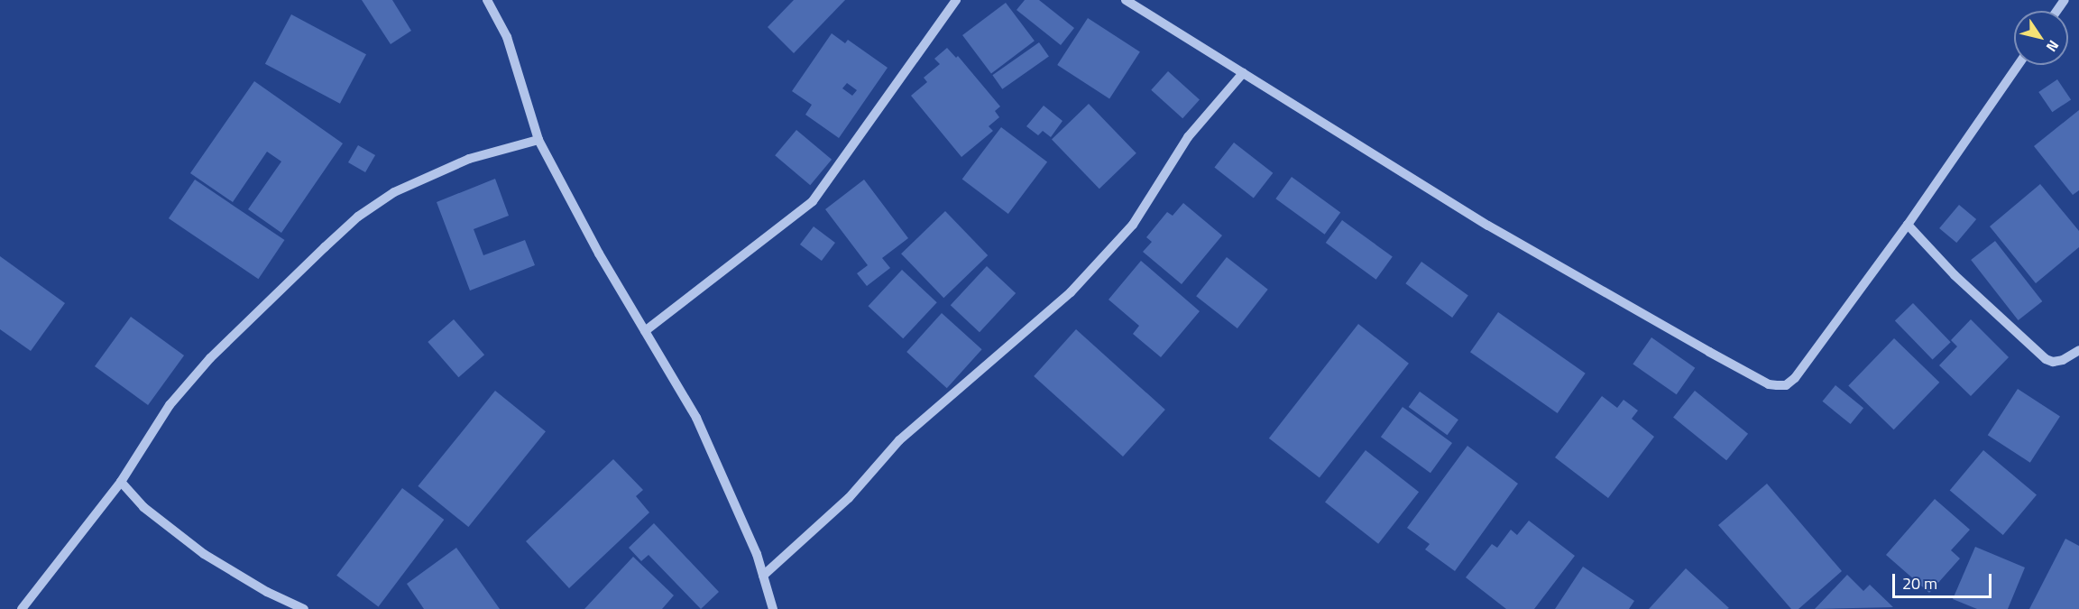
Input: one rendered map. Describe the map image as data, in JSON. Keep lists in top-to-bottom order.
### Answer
{
  "scale_bar": "20 m",
  "north": "bottom right"
}
